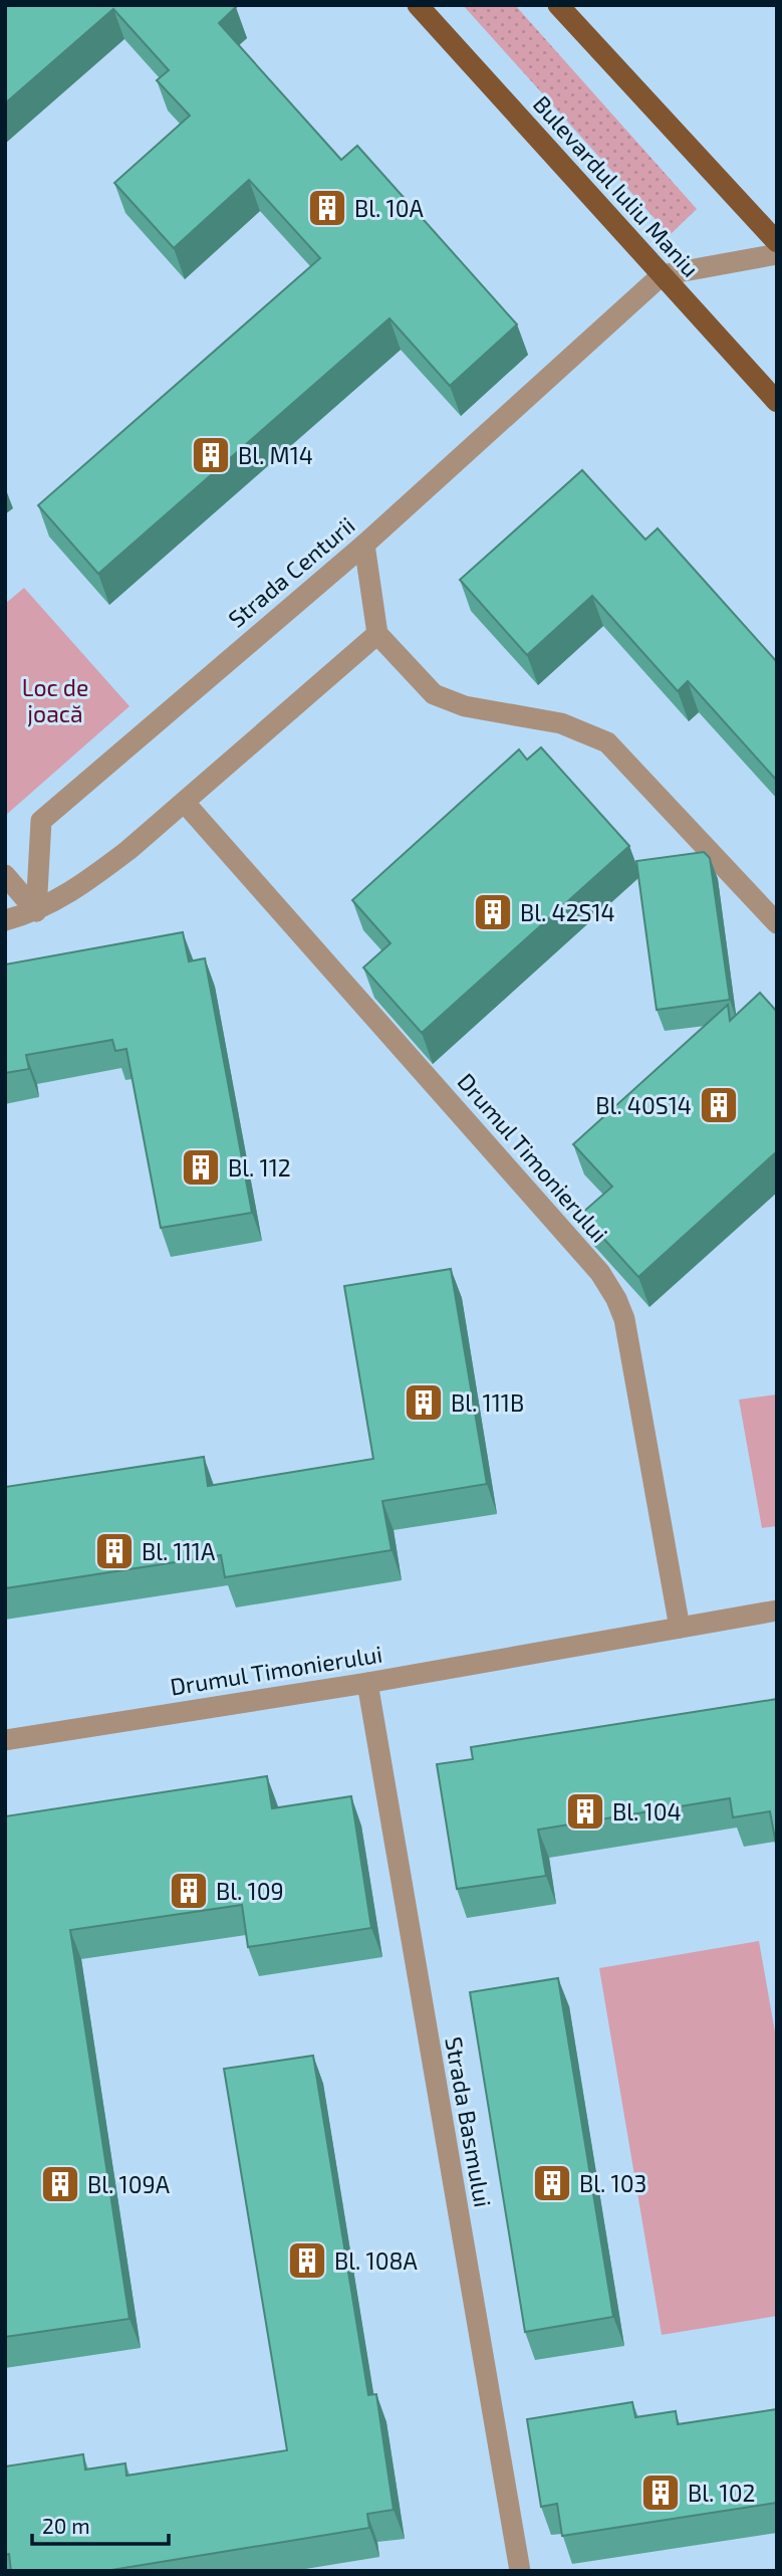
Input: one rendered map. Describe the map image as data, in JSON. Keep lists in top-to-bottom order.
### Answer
{
  "streets": {
    "main road": ["Bulevardul Iuliu Maniu"],
    "street": ["Strada Centurii", "Drumul Timonierului", "Strada Basmului"]
  },
  "crossings": [
    ["Bulevardul Iuliu Maniu", "Strada Centurii"],
    ["Drumul Timonierului", "Strada Basmului"]
  ],
  "parks": ["Loc de joacă"],
  "places": {
    "building": [
      "Bl. 10A",
      "Bl. M14",
      "Bl. 42S14",
      "Bl. 40S14",
      "Bl. 112",
      "Bl. 111B",
      "Bl. 111A",
      "Bl. 104",
      "Bl. 109",
      "Bl. 103",
      "Bl. 109A",
      "Bl. 108A",
      "Bl. 102"
    ]
  },
  "scale_bar": "20 m"
}
